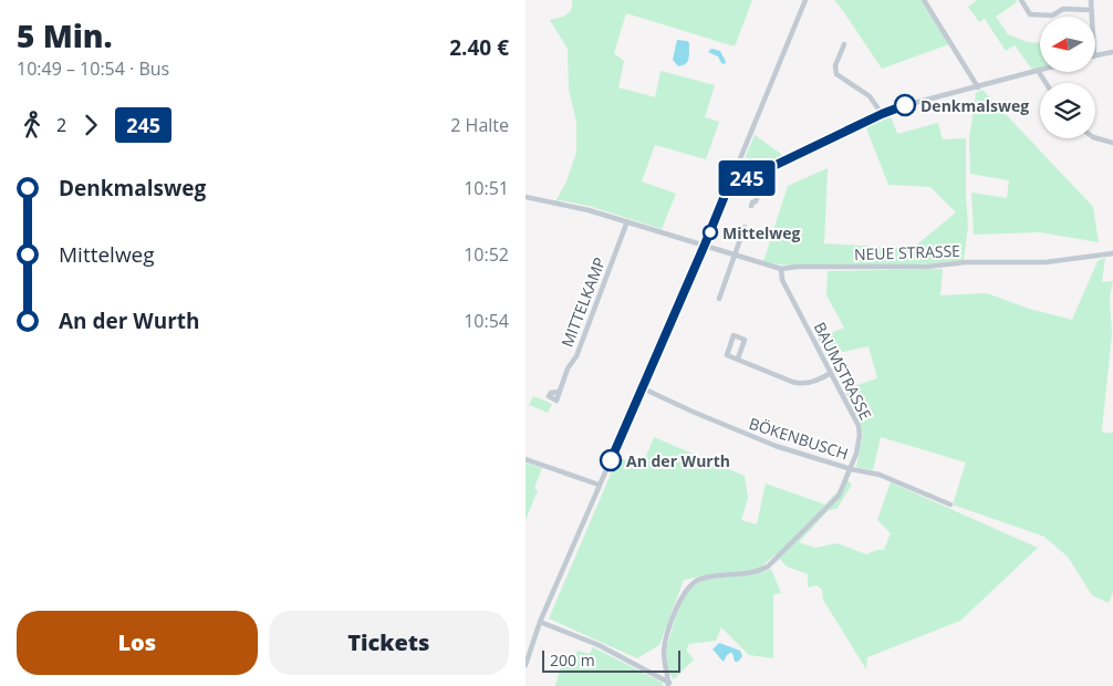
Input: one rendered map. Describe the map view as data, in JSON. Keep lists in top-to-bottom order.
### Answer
{
  "streets": {
    "street": [
      "NEUE STRASSE",
      "MITTELKAMP",
      "BAUMSTRASSE",
      "BÖKENBUSCH"
    ]
  },
  "crossings": [
    ["NEUE STRASSE", "BAUMSTRASSE"],
    ["BAUMSTRASSE", "BÖKENBUSCH"]
  ],
  "places": ["Denkmalsweg", "Mittelweg", "An der Wurth"],
  "lines": ["bus line 245"],
  "scale_bar": "200 m",
  "north": "left",
  "page": {
    "heading": ["5 Min.", "10:49 – 10:54 · Bus", "2.40 €"],
    "on_map": "245",
    "legs": ["2", "245", "2 Halte"],
    "list": [
      {
        "name": "Denkmalsweg",
        "value": "10:51"
      },
      {
        "name": "Mittelweg",
        "value": "10:52"
      },
      {
        "name": "An der Wurth",
        "value": "10:54"
      }
    ],
    "buttons": ["Los", "Tickets"],
    "scale": "200 m"
  }
}
